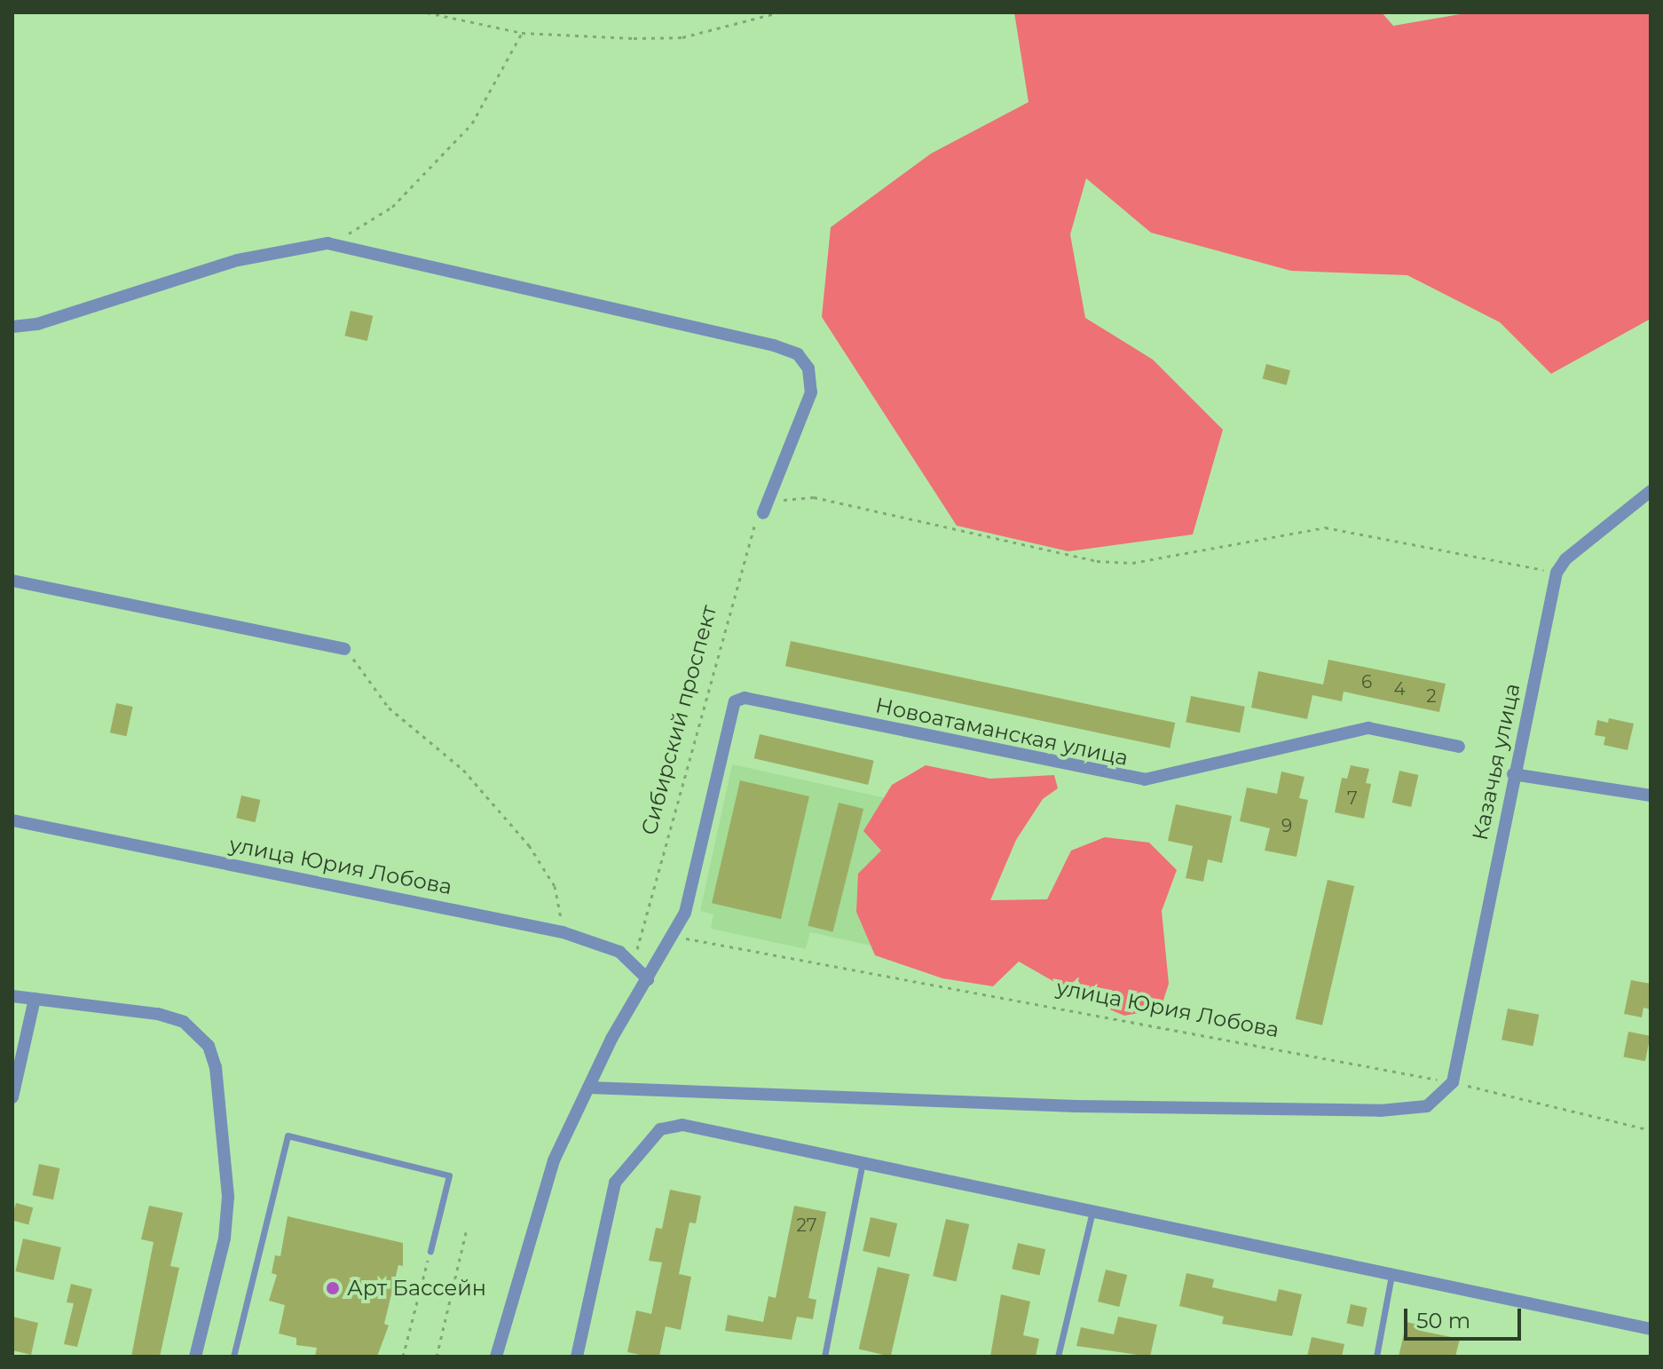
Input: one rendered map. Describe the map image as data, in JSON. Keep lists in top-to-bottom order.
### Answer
{
  "streets": {
    "street": ["Новоатаманская улица", "Казачья улица", "улица Юрия Лобова"],
    "path": ["Сибирский проспект"]
  },
  "crossings": [
    ["Сибирский проспект", "улица Юрия Лобова"],
    ["Новоатаманская улица", "улица Юрия Лобова"],
    ["Казачья улица", "улица Юрия Лобова"]
  ],
  "places": ["Арт Бассейн"],
  "house_numbers": [
    "6",
    "4",
    "2",
    "7",
    "9",
    "27"
  ],
  "scale_bar": "50 m"
}
